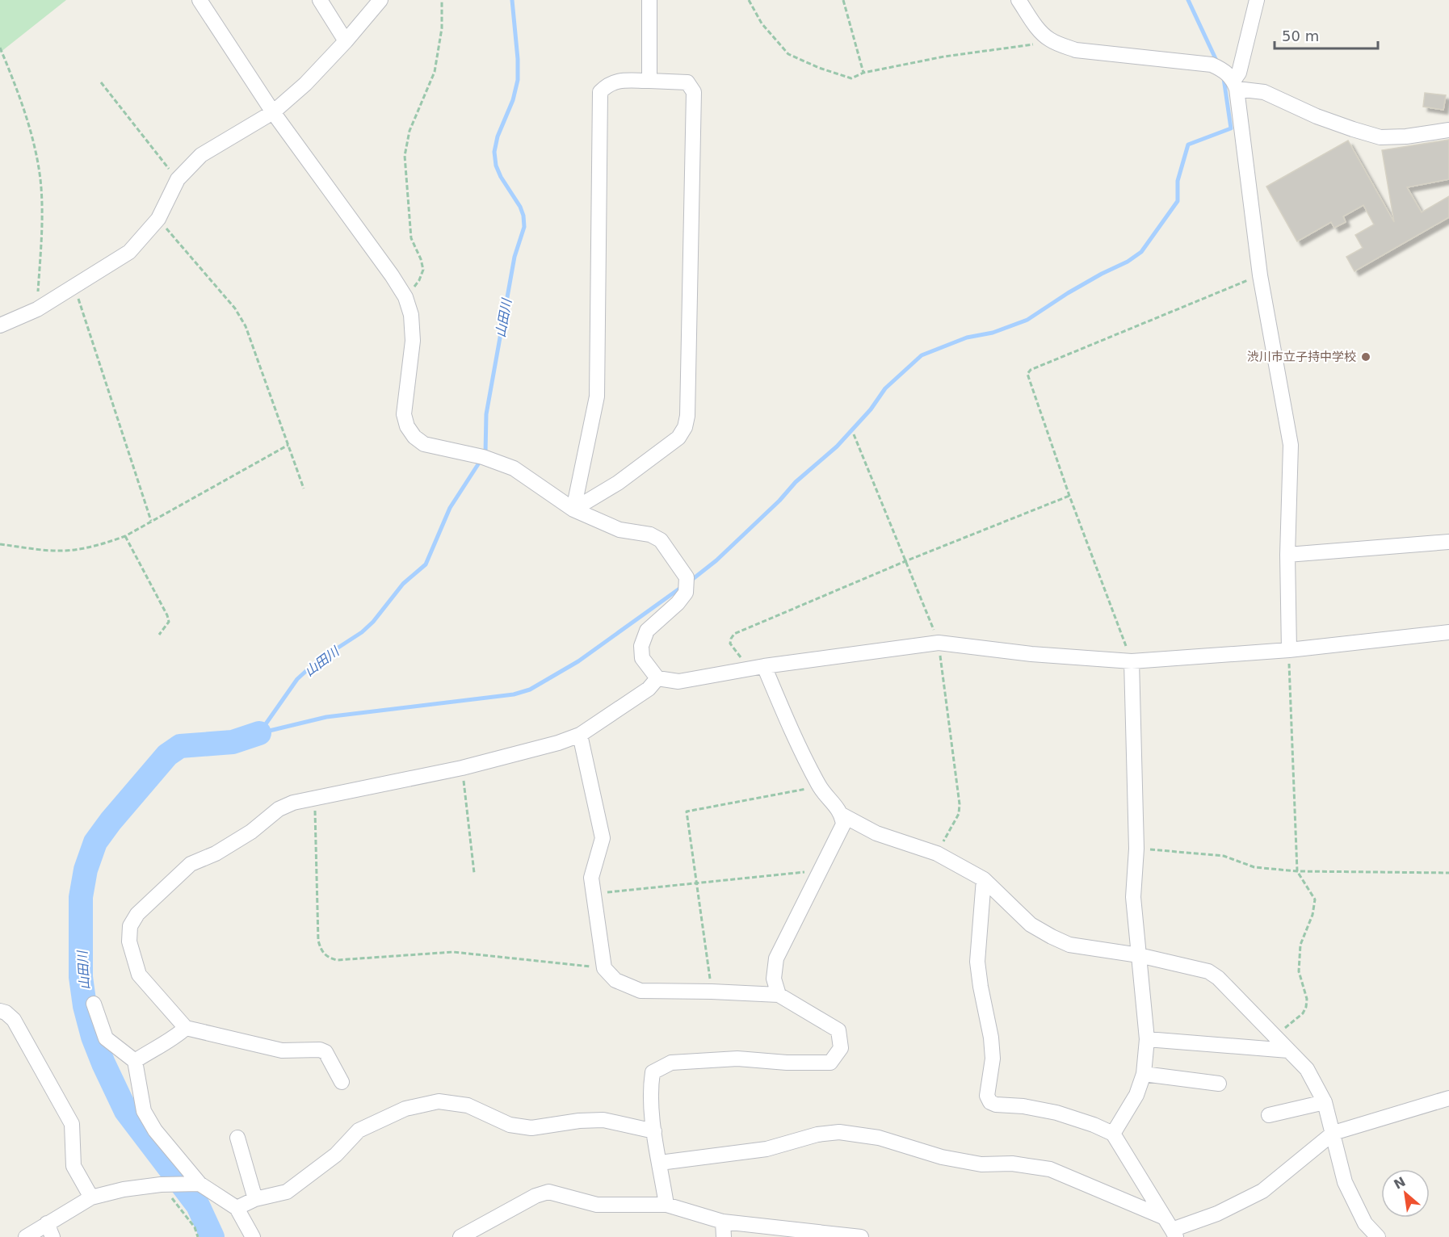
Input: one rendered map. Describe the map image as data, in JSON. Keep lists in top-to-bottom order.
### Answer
{
  "water": ["山田川"],
  "places": ["渋川市立子持中学校"],
  "scale_bar": "50 m",
  "north": "top left"
}
